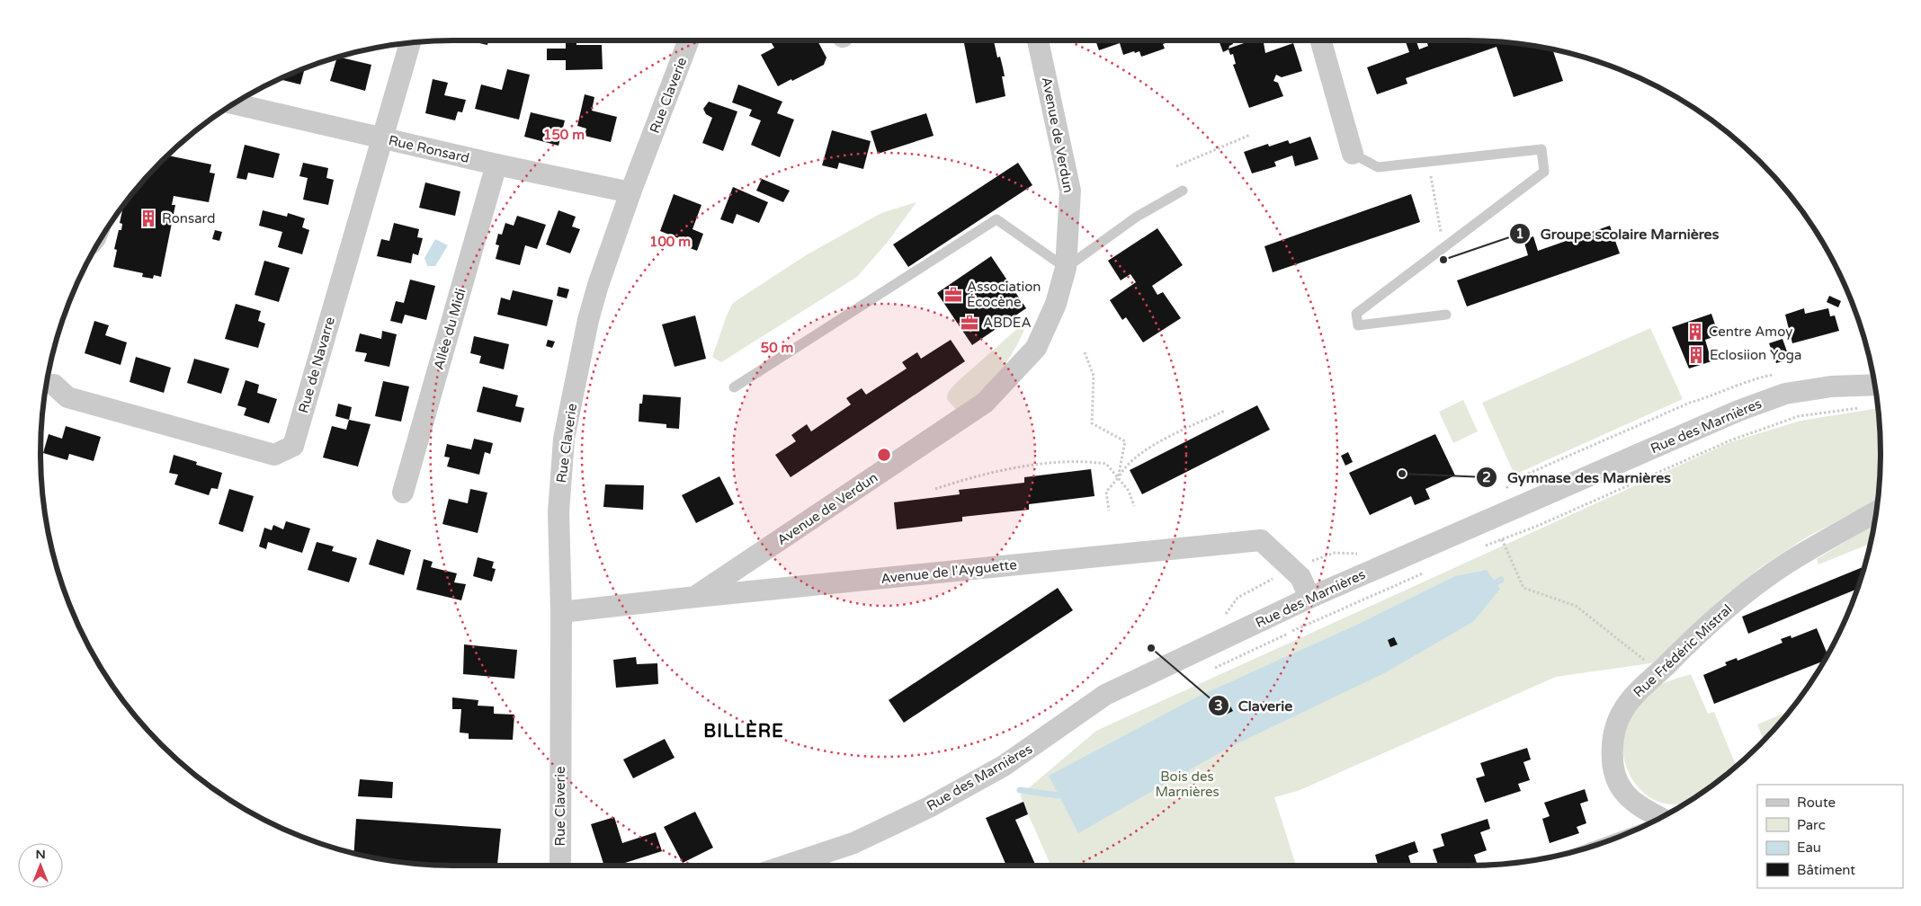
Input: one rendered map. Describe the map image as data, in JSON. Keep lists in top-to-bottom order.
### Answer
{
  "streets": {
    "street": [
      "Rue Claverie",
      "Avenue de Verdun",
      "Rue Ronsard",
      "Allée du Midi",
      "Rue de Navarre",
      "Rue des Marnières",
      "Avenue de l'Ayguette",
      "Rue Frédéric Mistral"
    ]
  },
  "crossings": [
    ["Rue Claverie", "Rue Ronsard"],
    ["Rue Claverie", "Avenue de l'Ayguette"],
    ["Avenue de Verdun", "Avenue de l'Ayguette"],
    ["Rue Ronsard", "Allée du Midi"],
    ["Rue Ronsard", "Rue de Navarre"],
    ["Rue des Marnières", "Avenue de l'Ayguette"]
  ],
  "districts": ["BILLÈRE"],
  "parks": ["Bois des Marnières"],
  "places": {
    "building": ["Ronsard", "Centre Amoy", "Eclosiion Yoga"],
    "other": ["Groupe scolaire Marnières", "Gymnase des Marnières", "Claverie"],
    "office": ["Association Écocène", "ABDEA"]
  },
  "legend": [
    "Route",
    "Parc",
    "Eau",
    "Bâtiment"
  ],
  "north": "top",
  "rings": ["150 m", "100 m", "50 m"]
}
